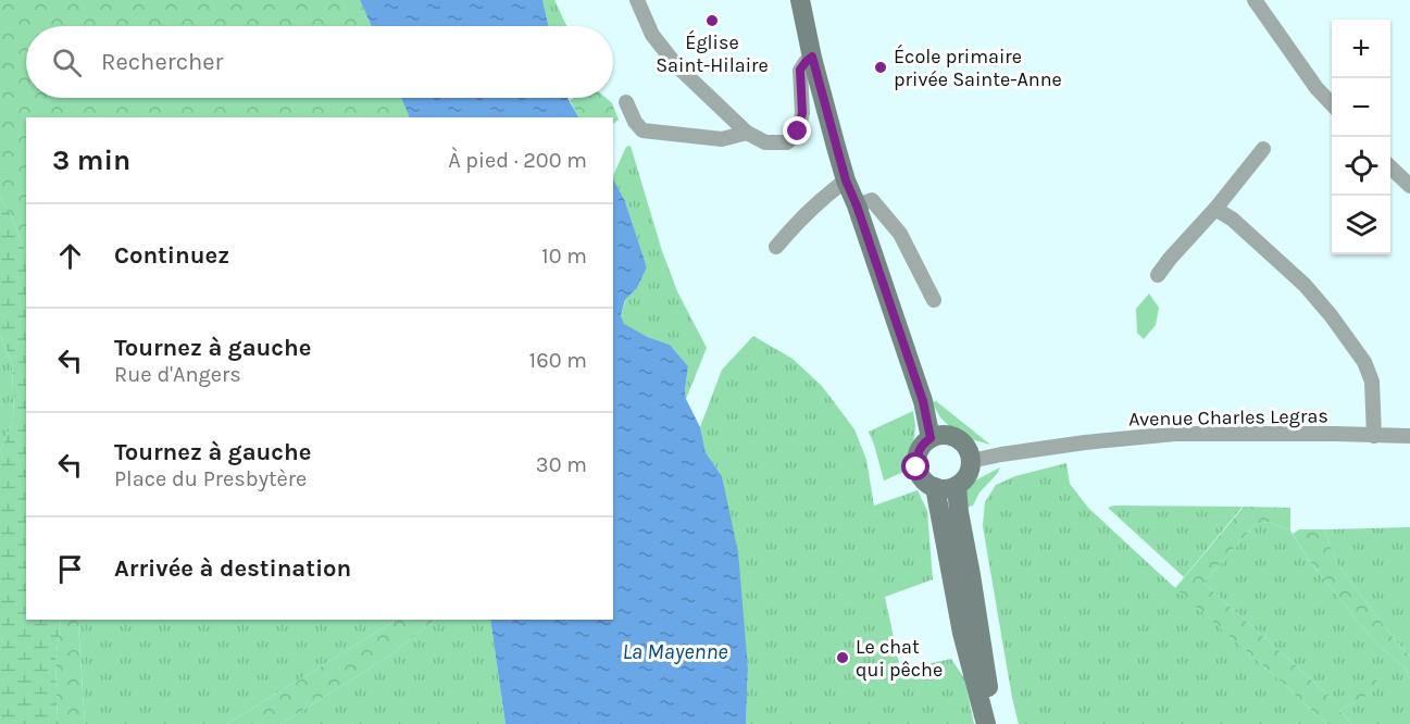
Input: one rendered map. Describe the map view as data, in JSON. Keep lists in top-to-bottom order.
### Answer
{
  "streets": {
    "street": ["Avenue Charles Legras"]
  },
  "water": ["La Mayenne"],
  "places": ["Église Saint-Hilaire", "École primaire privée Sainte-Anne", "Le chat qui pêche"],
  "page": {
    "map_buttons": ["+", "−"],
    "search": "Rechercher",
    "heading": ["3 min", "À pied · 200 m"],
    "list": [
      ["Continuez", "10 m"],
      ["Tournez à gauche", "Rue d'Angers", "160 m"],
      ["Tournez à gauche", "Place du Presbytère", "30 m"],
      "Arrivée à destination"
    ]
  }
}
